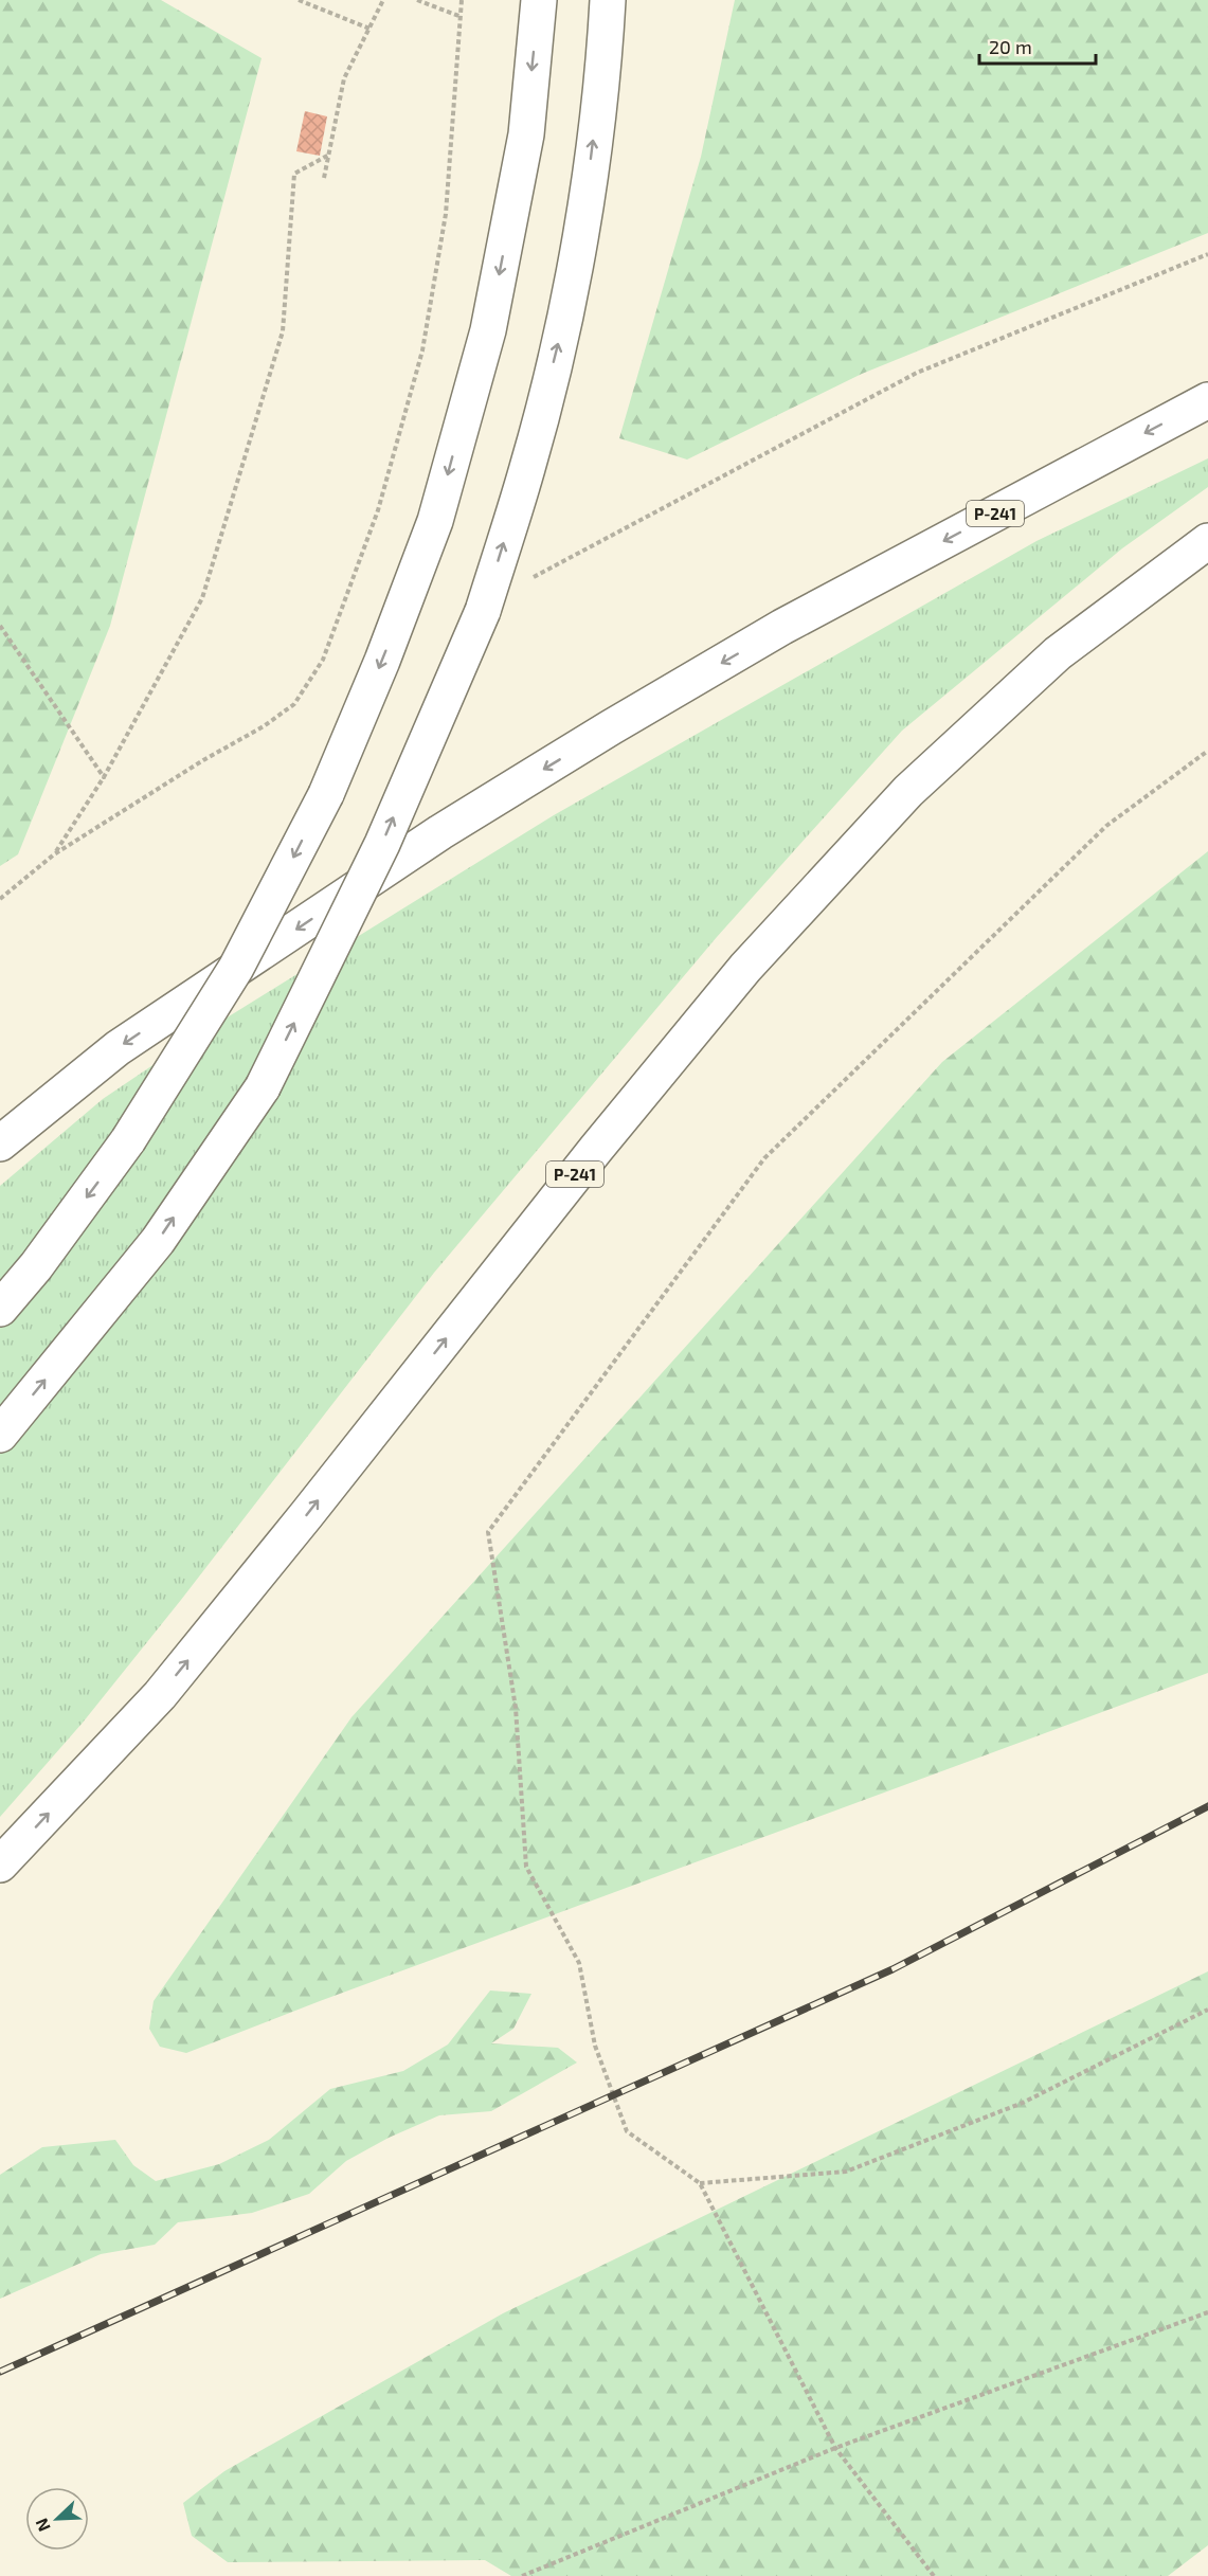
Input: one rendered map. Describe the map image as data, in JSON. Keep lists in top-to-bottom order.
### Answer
{
  "streets": {
    "main road": ["Р-241"]
  },
  "scale_bar": "20 m",
  "north": "bottom left"
}
